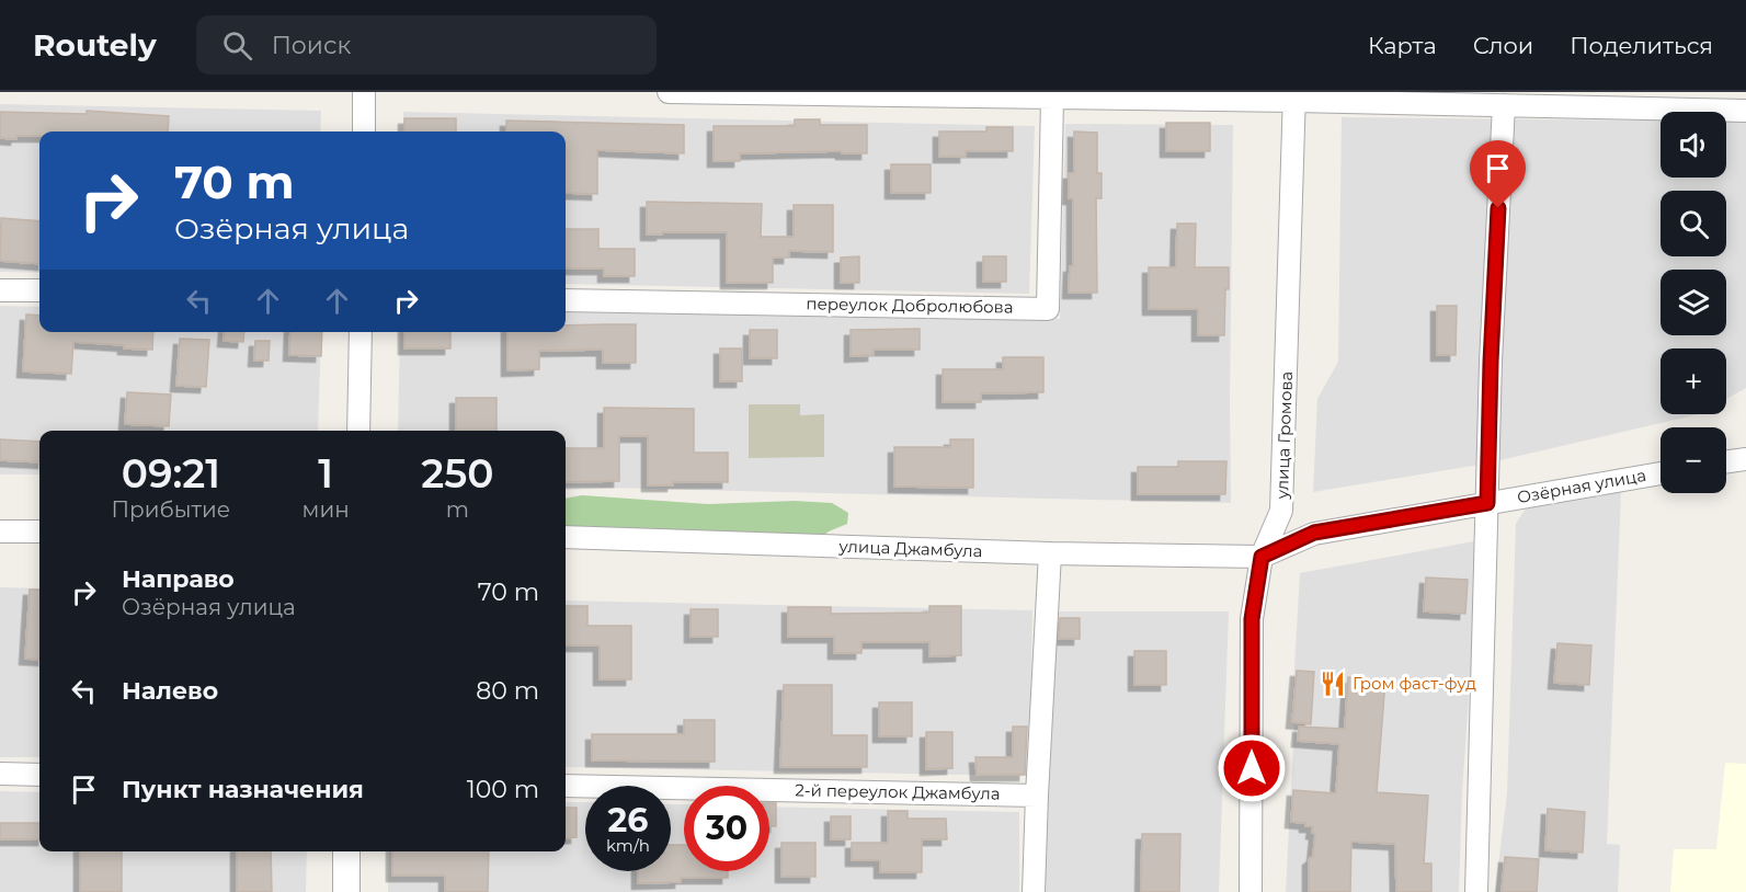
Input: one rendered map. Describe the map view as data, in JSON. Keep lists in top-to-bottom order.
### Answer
{
  "streets": {
    "street": [
      "переулок Добролюбова",
      "улица Громова",
      "Озёрная улица",
      "улица Джамбула",
      "2-й переулок Джамбула"
    ]
  },
  "crossings": [
    ["улица Громова", "Озёрная улица"],
    ["улица Громова", "улица Джамбула"],
    ["Озёрная улица", "улица Джамбула"]
  ],
  "places": {
    "restaurant": ["Гром фаст-фуд"]
  },
  "page": {
    "header": "Routely",
    "search": "Поиск",
    "nav": ["Карта", "Слои", "Поделиться"],
    "map_buttons": ["+", "−"],
    "turn": ["70 m", "Озёрная улица"],
    "eta": [
      "09:21",
      "Прибытие",
      "1",
      "мин",
      "250",
      "m"
    ],
    "list": [
      {
        "name": "Направо",
        "note": "Озёрная улица",
        "value": "70 m"
      },
      {
        "name": "Налево",
        "value": "80 m"
      },
      {
        "name": "Пункт назначения",
        "value": "100 m"
      }
    ],
    "speed": "26 km/h",
    "limit": "30"
  }
}
